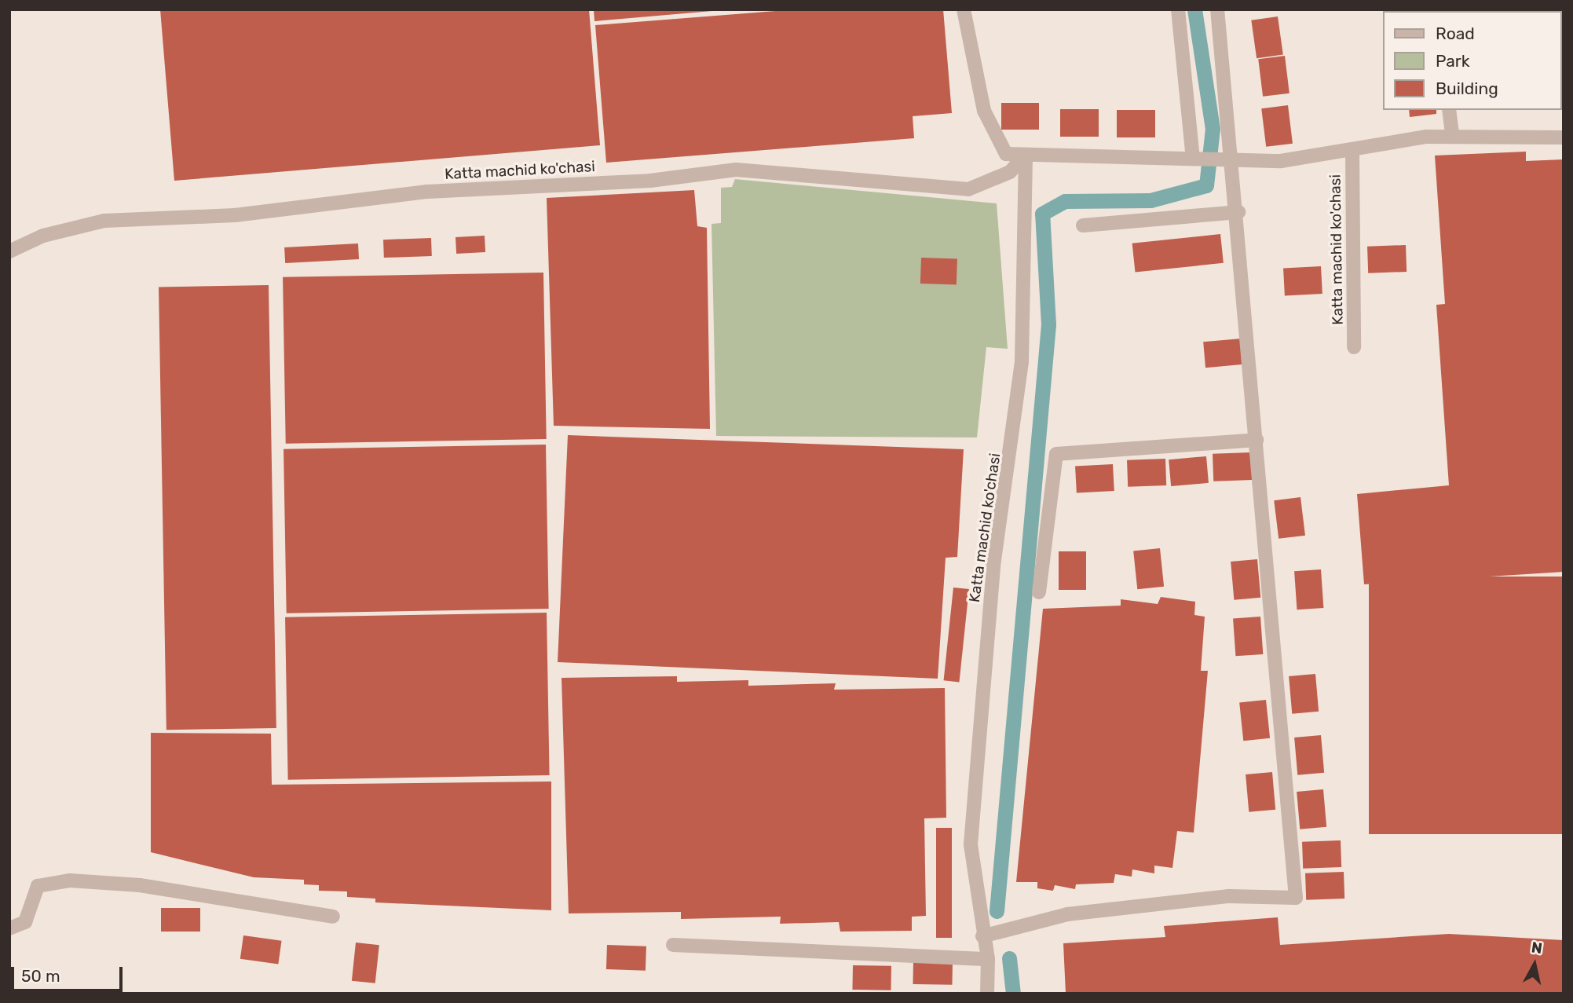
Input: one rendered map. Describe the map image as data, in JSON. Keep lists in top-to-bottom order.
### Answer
{
  "streets": {
    "street": ["Katta machid ko'chasi"]
  },
  "legend": ["Road", "Park", "Building"],
  "scale_bar": "50 m",
  "north": "top"
}
